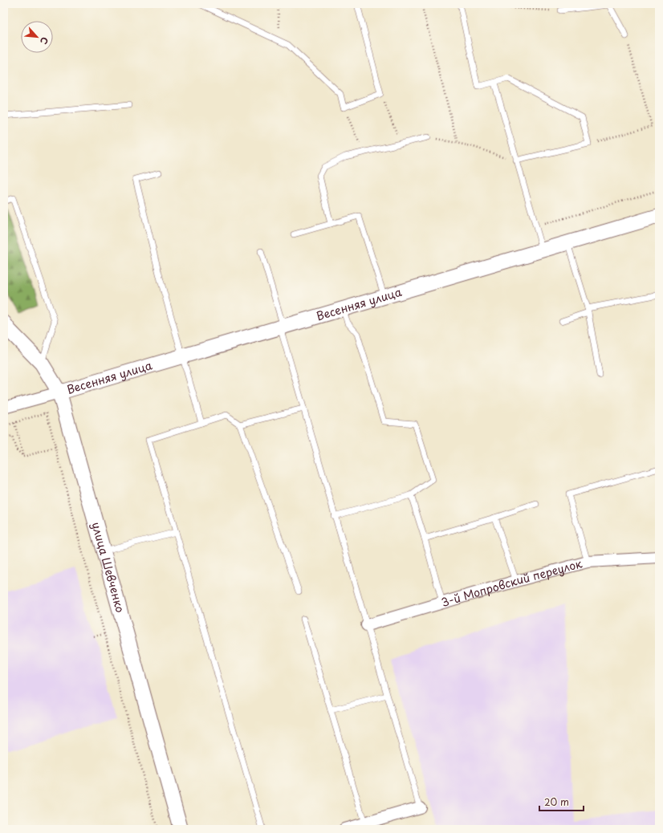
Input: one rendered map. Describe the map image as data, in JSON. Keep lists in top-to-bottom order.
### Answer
{
  "streets": {
    "street": ["Весенняя улица", "улица Шевченко", "3-й Мопровский переулок"]
  },
  "crossings": [
    ["Весенняя улица", "улица Шевченко"]
  ],
  "scale_bar": "20 m",
  "north": "bottom right"
}
